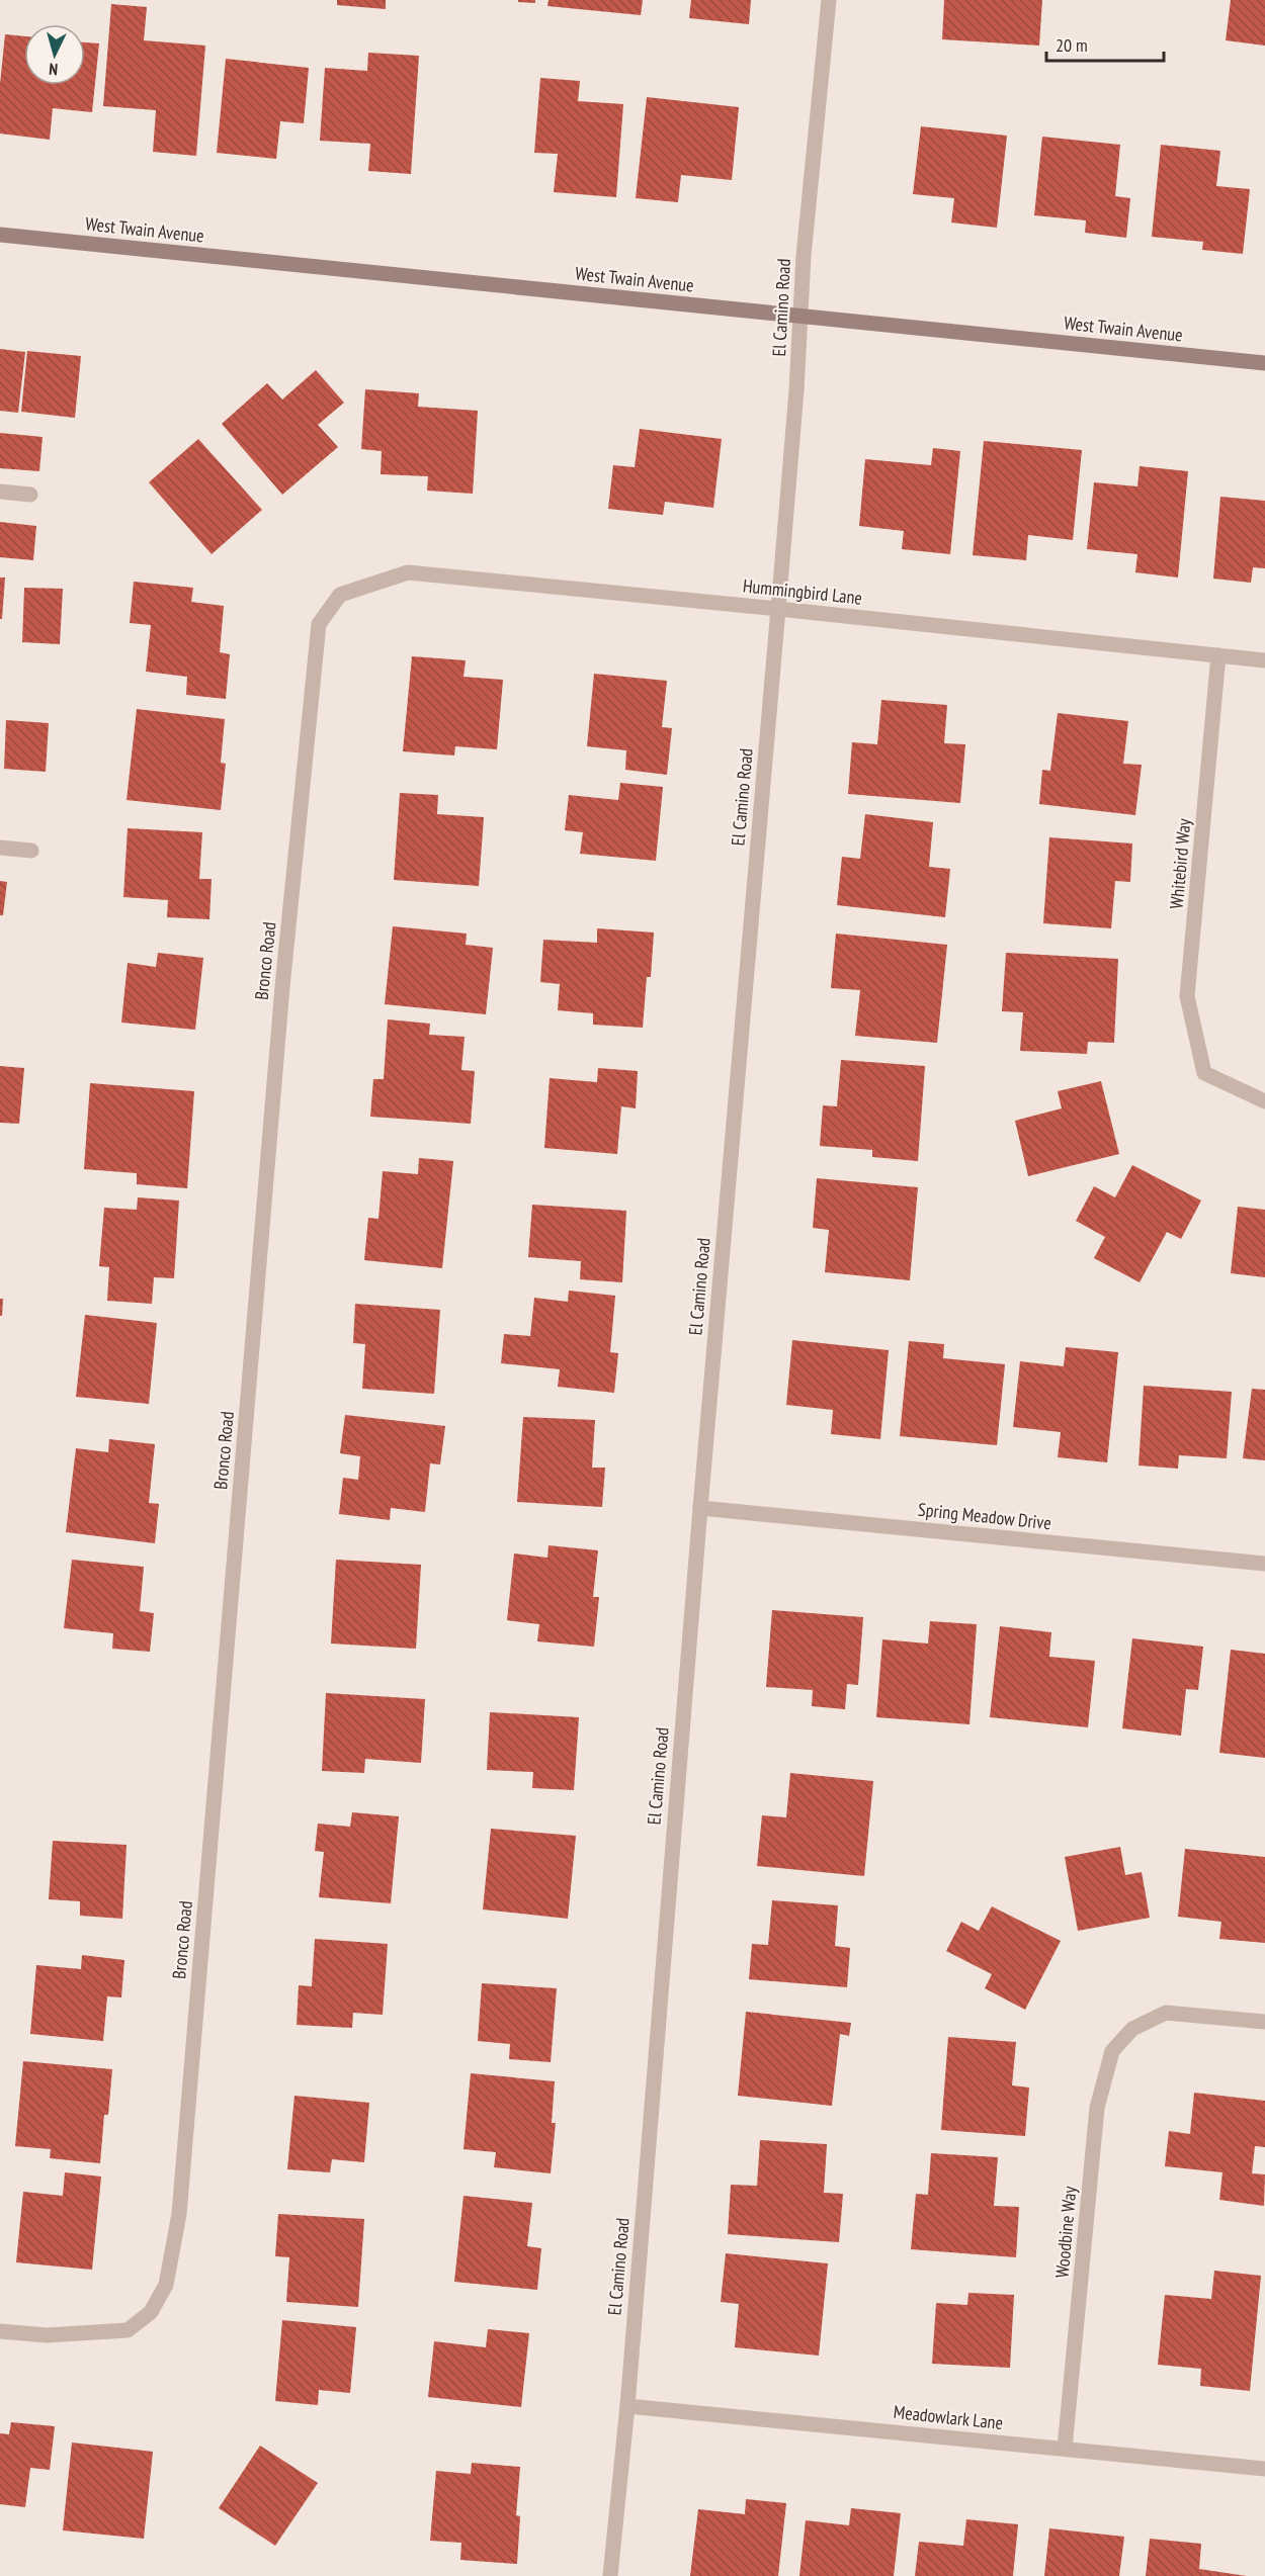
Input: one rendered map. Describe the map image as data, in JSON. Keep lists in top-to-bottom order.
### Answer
{
  "streets": {
    "street": [
      "West Twain Avenue",
      "El Camino Road",
      "Hummingbird Lane",
      "Whitebird Way",
      "Bronco Road",
      "Spring Meadow Drive",
      "Woodbine Way",
      "Meadowlark Lane"
    ]
  },
  "crossings": [
    ["West Twain Avenue", "El Camino Road"],
    ["El Camino Road", "Hummingbird Lane"],
    ["El Camino Road", "Spring Meadow Drive"],
    ["El Camino Road", "Meadowlark Lane"],
    ["Hummingbird Lane", "Whitebird Way"],
    ["Hummingbird Lane", "Bronco Road"],
    ["Woodbine Way", "Meadowlark Lane"]
  ],
  "scale_bar": "20 m",
  "north": "bottom"
}
